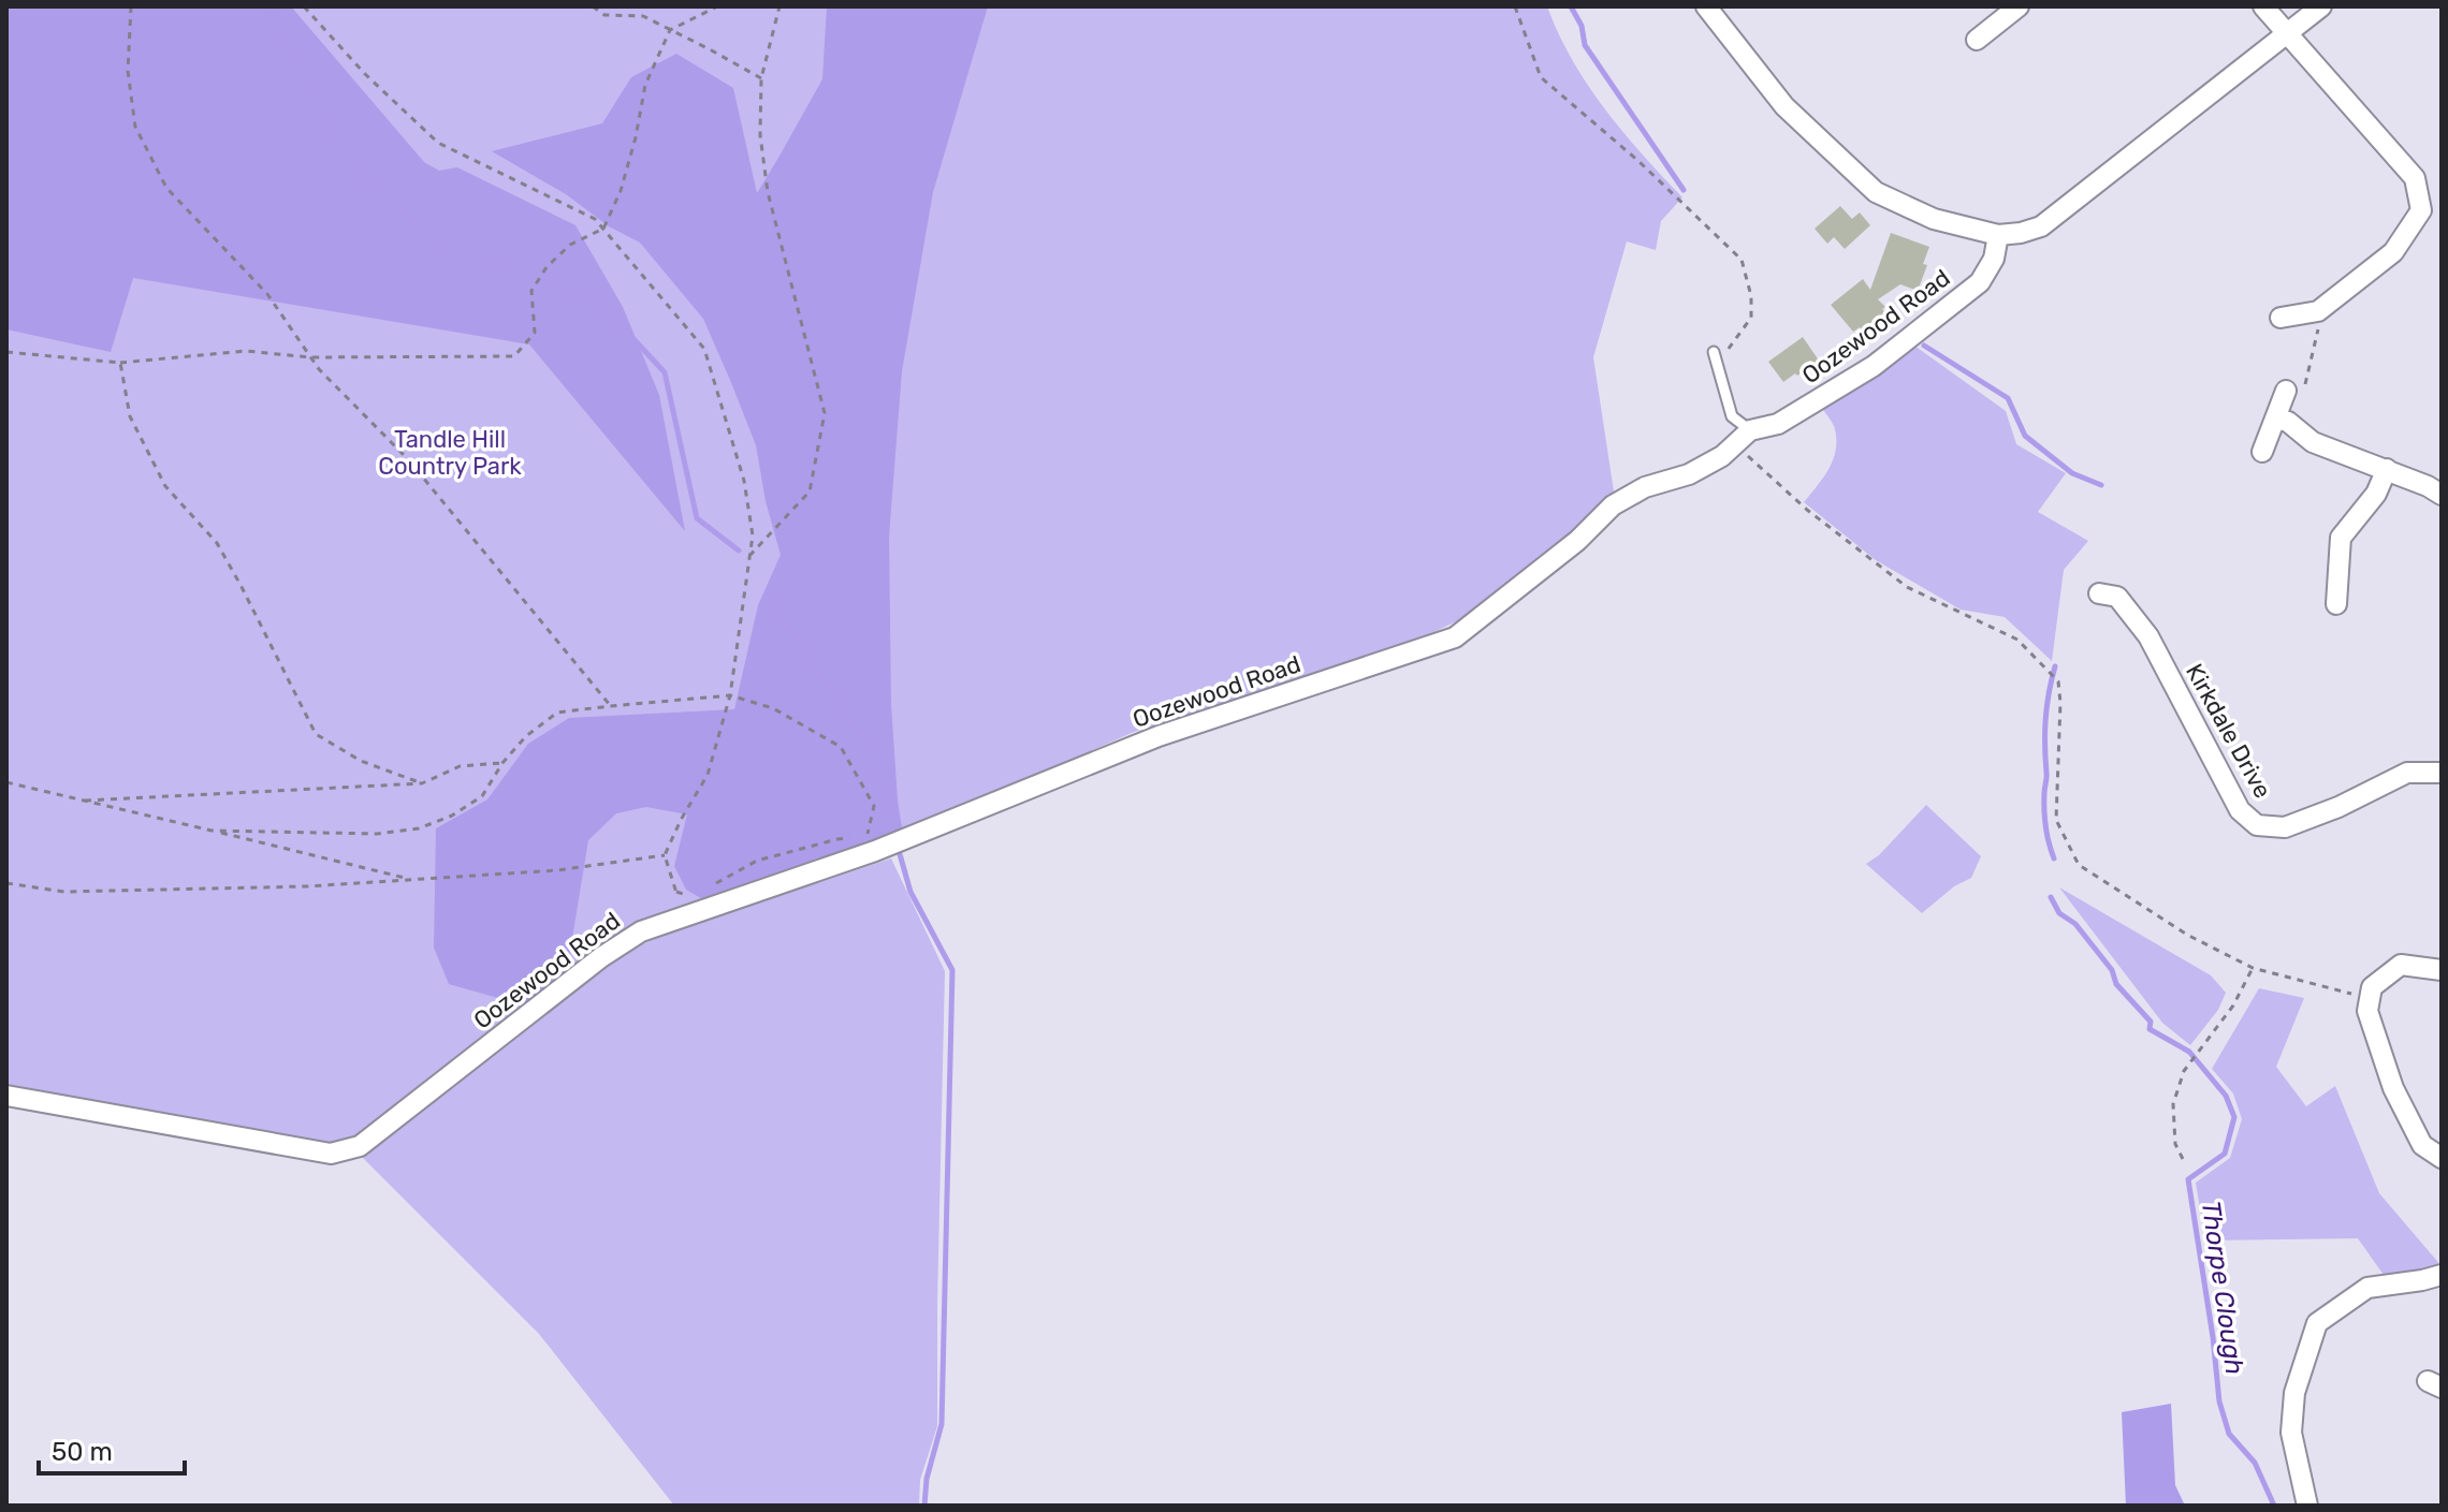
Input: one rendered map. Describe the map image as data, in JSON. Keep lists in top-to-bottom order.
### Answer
{
  "streets": {
    "street": ["Oozewood Road", "Kirkdale Drive"]
  },
  "water": ["Thorpe Clough"],
  "parks": ["Tandle Hill Country Park"],
  "scale_bar": "50 m"
}
